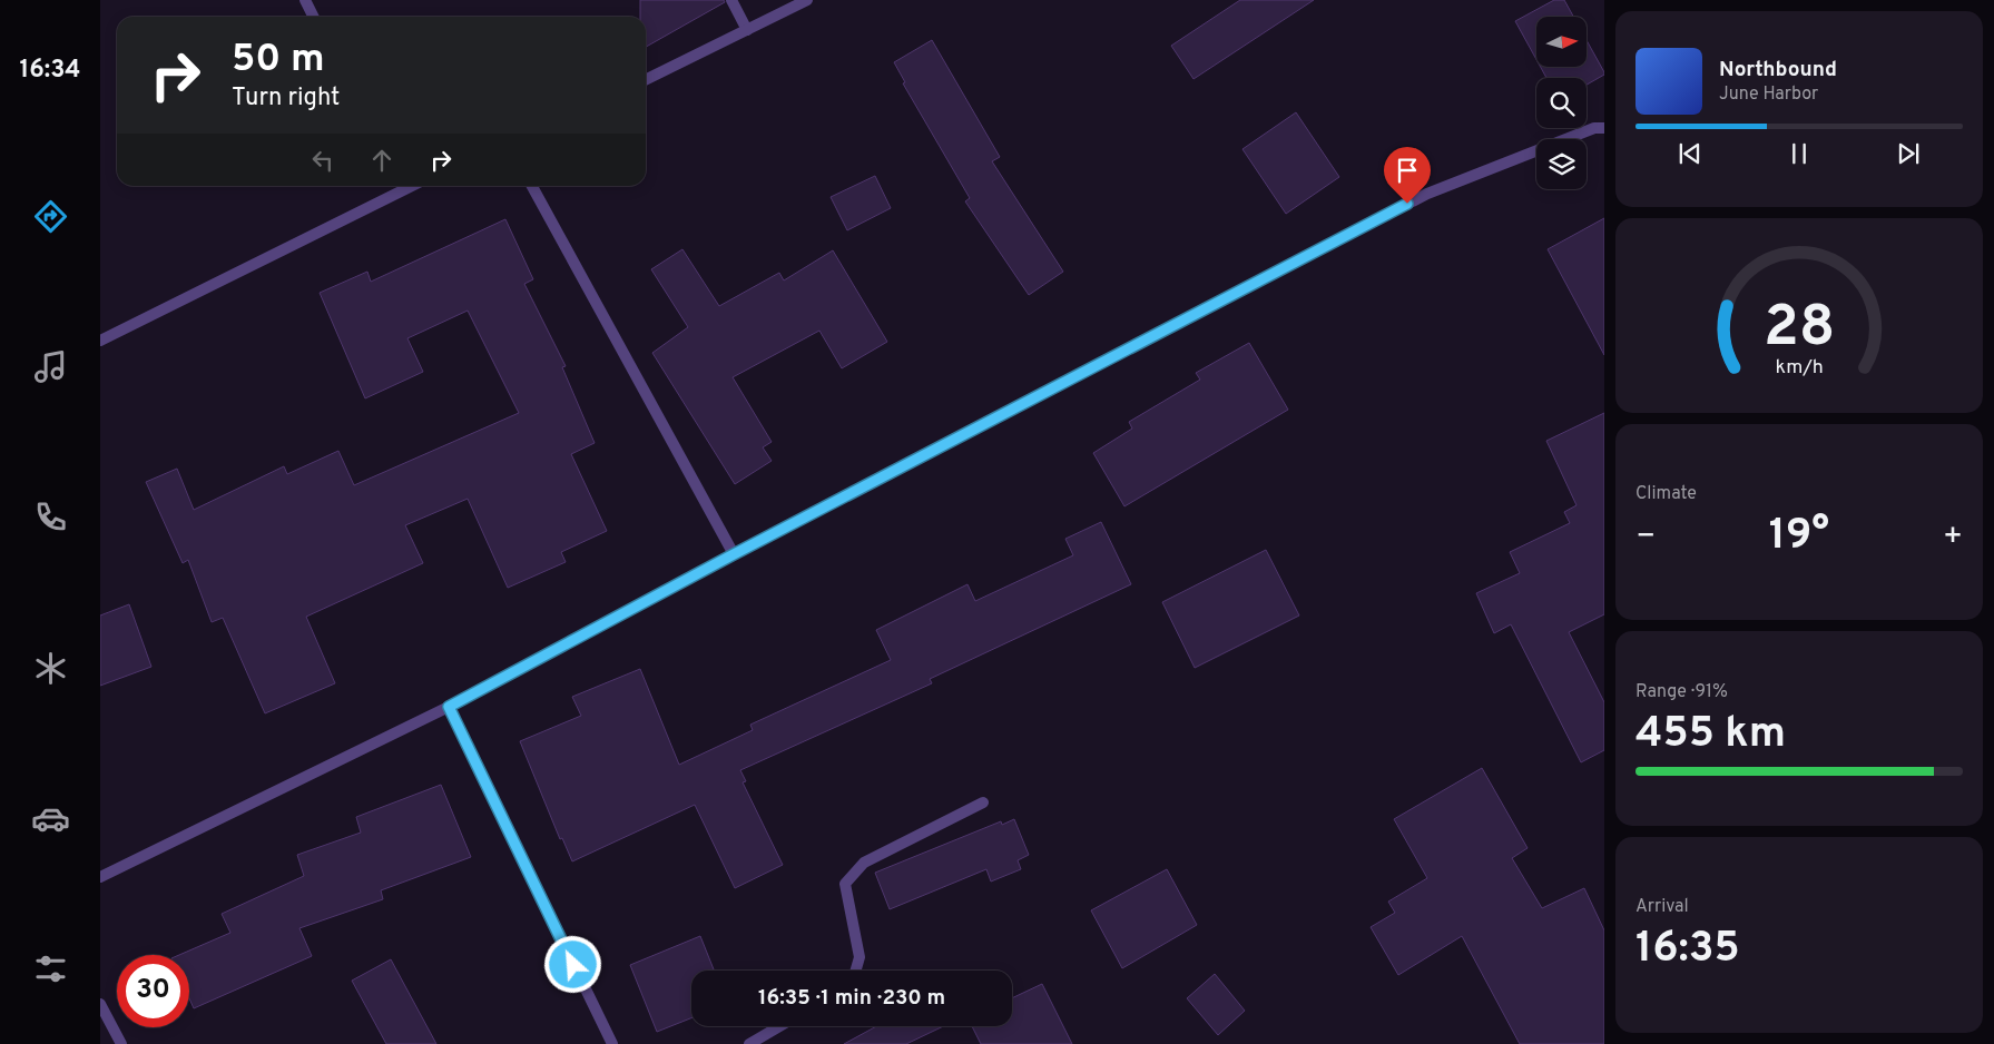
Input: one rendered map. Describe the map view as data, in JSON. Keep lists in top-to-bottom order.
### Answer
{
  "north": "right",
  "page": {
    "tabs": "16:34",
    "turn": ["50 m", "Turn right"],
    "song": ["Northbound", "June Harbor"],
    "tile": [
      "Climate",
      ["Range · 91%", "455 km"],
      ["Arrival", "16:35"]
    ],
    "heat": ["−", "19°", "+"],
    "limit": "30",
    "trip": "16:35 · 1 min · 230 m",
    "gauge": ["28", "km/h"]
  }
}
